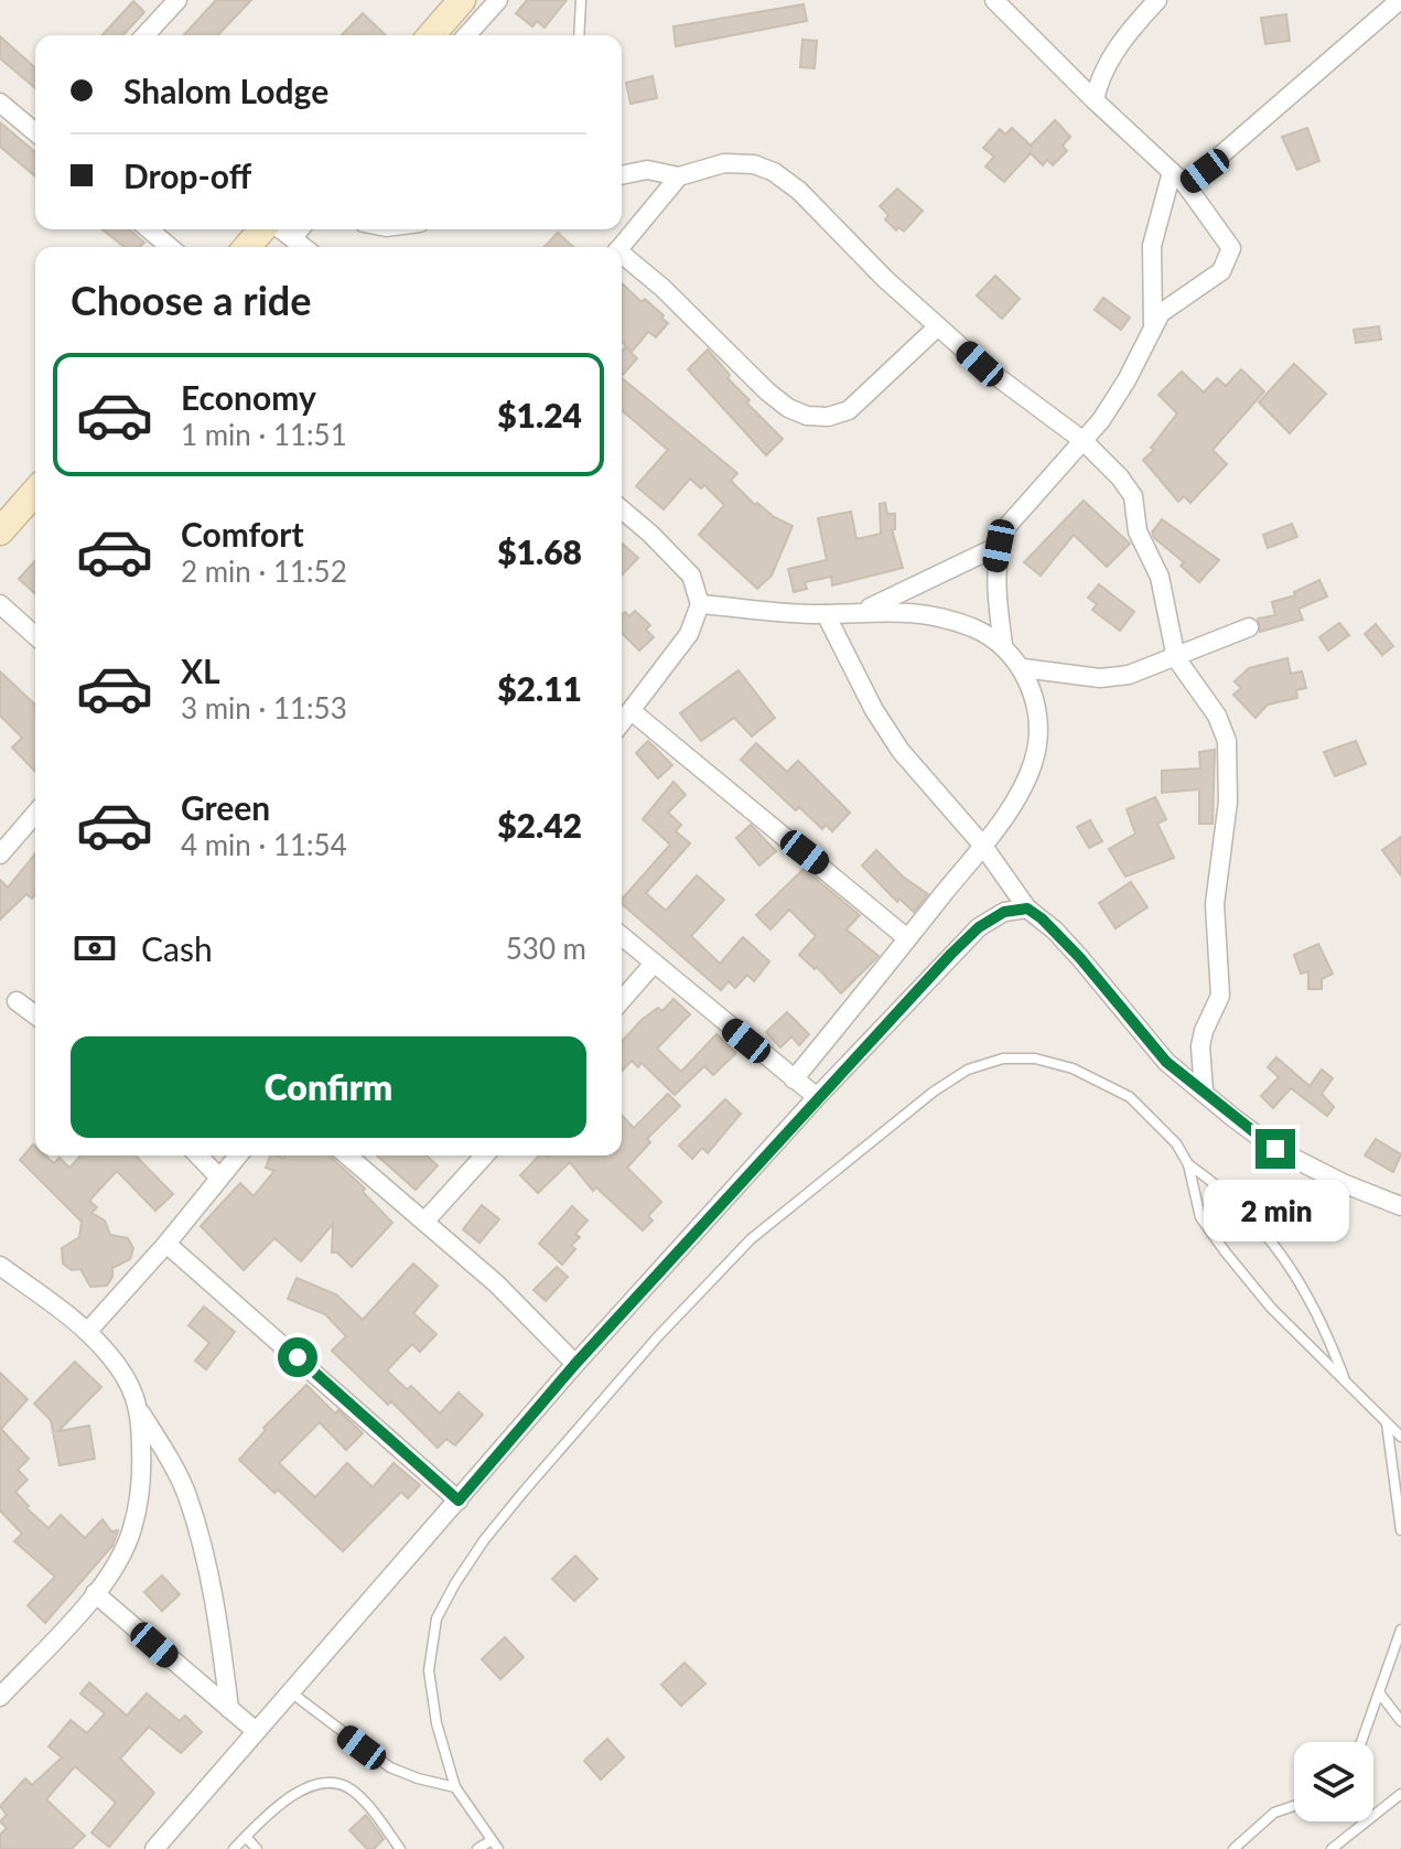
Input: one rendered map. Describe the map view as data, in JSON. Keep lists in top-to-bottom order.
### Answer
{
  "page": {
    "banner": ["Shalom Lodge", "Drop-off"],
    "heading": "Choose a ride",
    "list": [
      {
        "name": "Economy",
        "note": "1 min · 11:51",
        "value": "$1.24"
      },
      {
        "name": "Comfort",
        "note": "2 min · 11:52",
        "value": "$1.68"
      },
      {
        "name": "XL",
        "note": "3 min · 11:53",
        "value": "$2.11"
      },
      {
        "name": "Green",
        "note": "4 min · 11:54",
        "value": "$2.42"
      }
    ],
    "pay": ["Cash", "530 m"],
    "buttons": "Confirm",
    "bubble": "2 min"
  }
}
